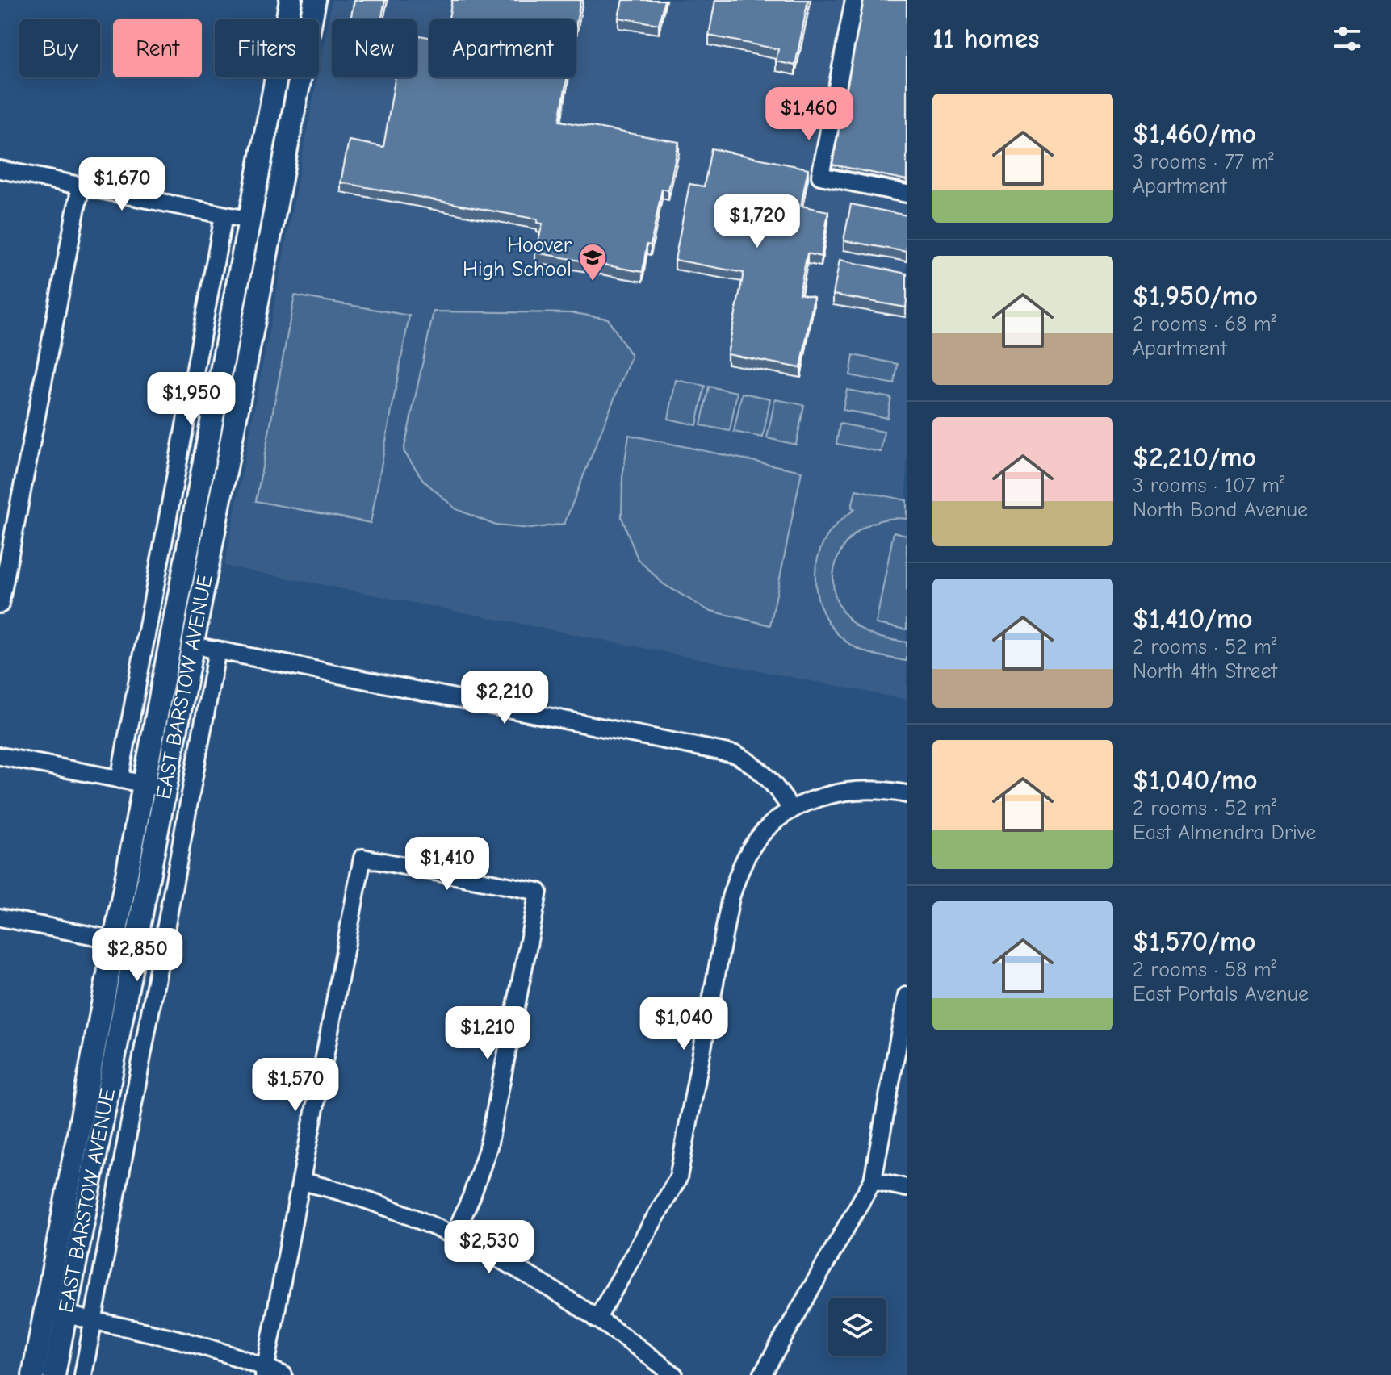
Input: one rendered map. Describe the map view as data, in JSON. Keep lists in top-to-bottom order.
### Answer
{
  "streets": {
    "main road": ["EAST BARSTOW AVENUE"]
  },
  "places": {
    "school or university": ["Hoover High School"]
  },
  "page": {
    "heading": "11 homes",
    "chip": [
      "Buy",
      "Rent",
      "Filters",
      "New",
      "Apartment"
    ],
    "list": [
      {
        "name": "$1,460/mo",
        "note": "3 rooms · 77 m² · Apartment"
      },
      {
        "name": "$1,950/mo",
        "note": "2 rooms · 68 m² · Apartment"
      },
      {
        "name": "$2,210/mo",
        "note": "3 rooms · 107 m² · North Bond Avenue"
      },
      {
        "name": "$1,410/mo",
        "note": "2 rooms · 52 m² · North 4th Street"
      },
      {
        "name": "$1,040/mo",
        "note": "2 rooms · 52 m² · East Almendra Drive"
      },
      {
        "name": "$1,570/mo",
        "note": "2 rooms · 58 m² · East Portals Avenue"
      }
    ],
    "price": [
      "$1,460",
      "$1,670",
      "$1,720",
      "$1,950",
      "$2,210",
      "$1,410",
      "$2,850",
      "$1,040",
      "$1,210",
      "$1,570",
      "$2,530"
    ]
  }
}
